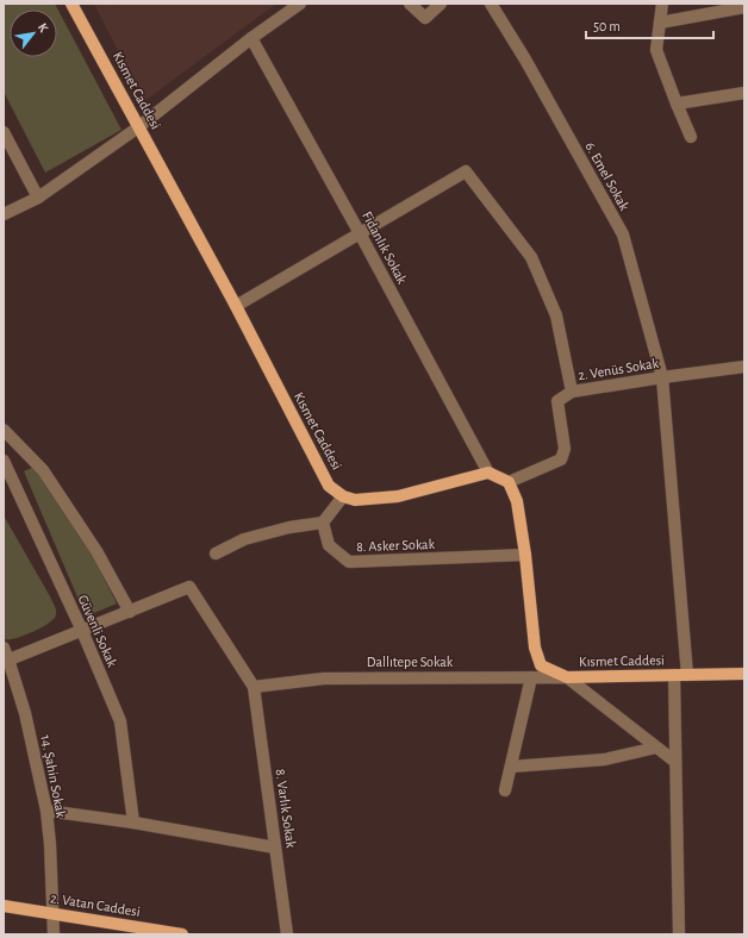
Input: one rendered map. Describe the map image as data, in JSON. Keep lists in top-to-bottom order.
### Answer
{
  "streets": {
    "main road": ["Kısmet Caddesi", "2. Vatan Caddesi"],
    "street": [
      "6. Emel Sokak",
      "Fidanlık Sokak",
      "2. Venüs Sokak",
      "8. Asker Sokak",
      "Güvenli Sokak",
      "Dallıtepe Sokak",
      "14. Şahin Sokak",
      "8. Varlık Sokak"
    ]
  },
  "crossings": [
    ["Kısmet Caddesi", "6. Emel Sokak"],
    ["Kısmet Caddesi", "2. Venüs Sokak"],
    ["Kısmet Caddesi", "8. Asker Sokak"],
    ["Kısmet Caddesi", "Dallıtepe Sokak"],
    ["6. Emel Sokak", "2. Venüs Sokak"],
    ["Dallıtepe Sokak", "8. Varlık Sokak"],
    ["14. Şahin Sokak", "2. Vatan Caddesi"]
  ],
  "scale_bar": "50 m",
  "north": "top right"
}
